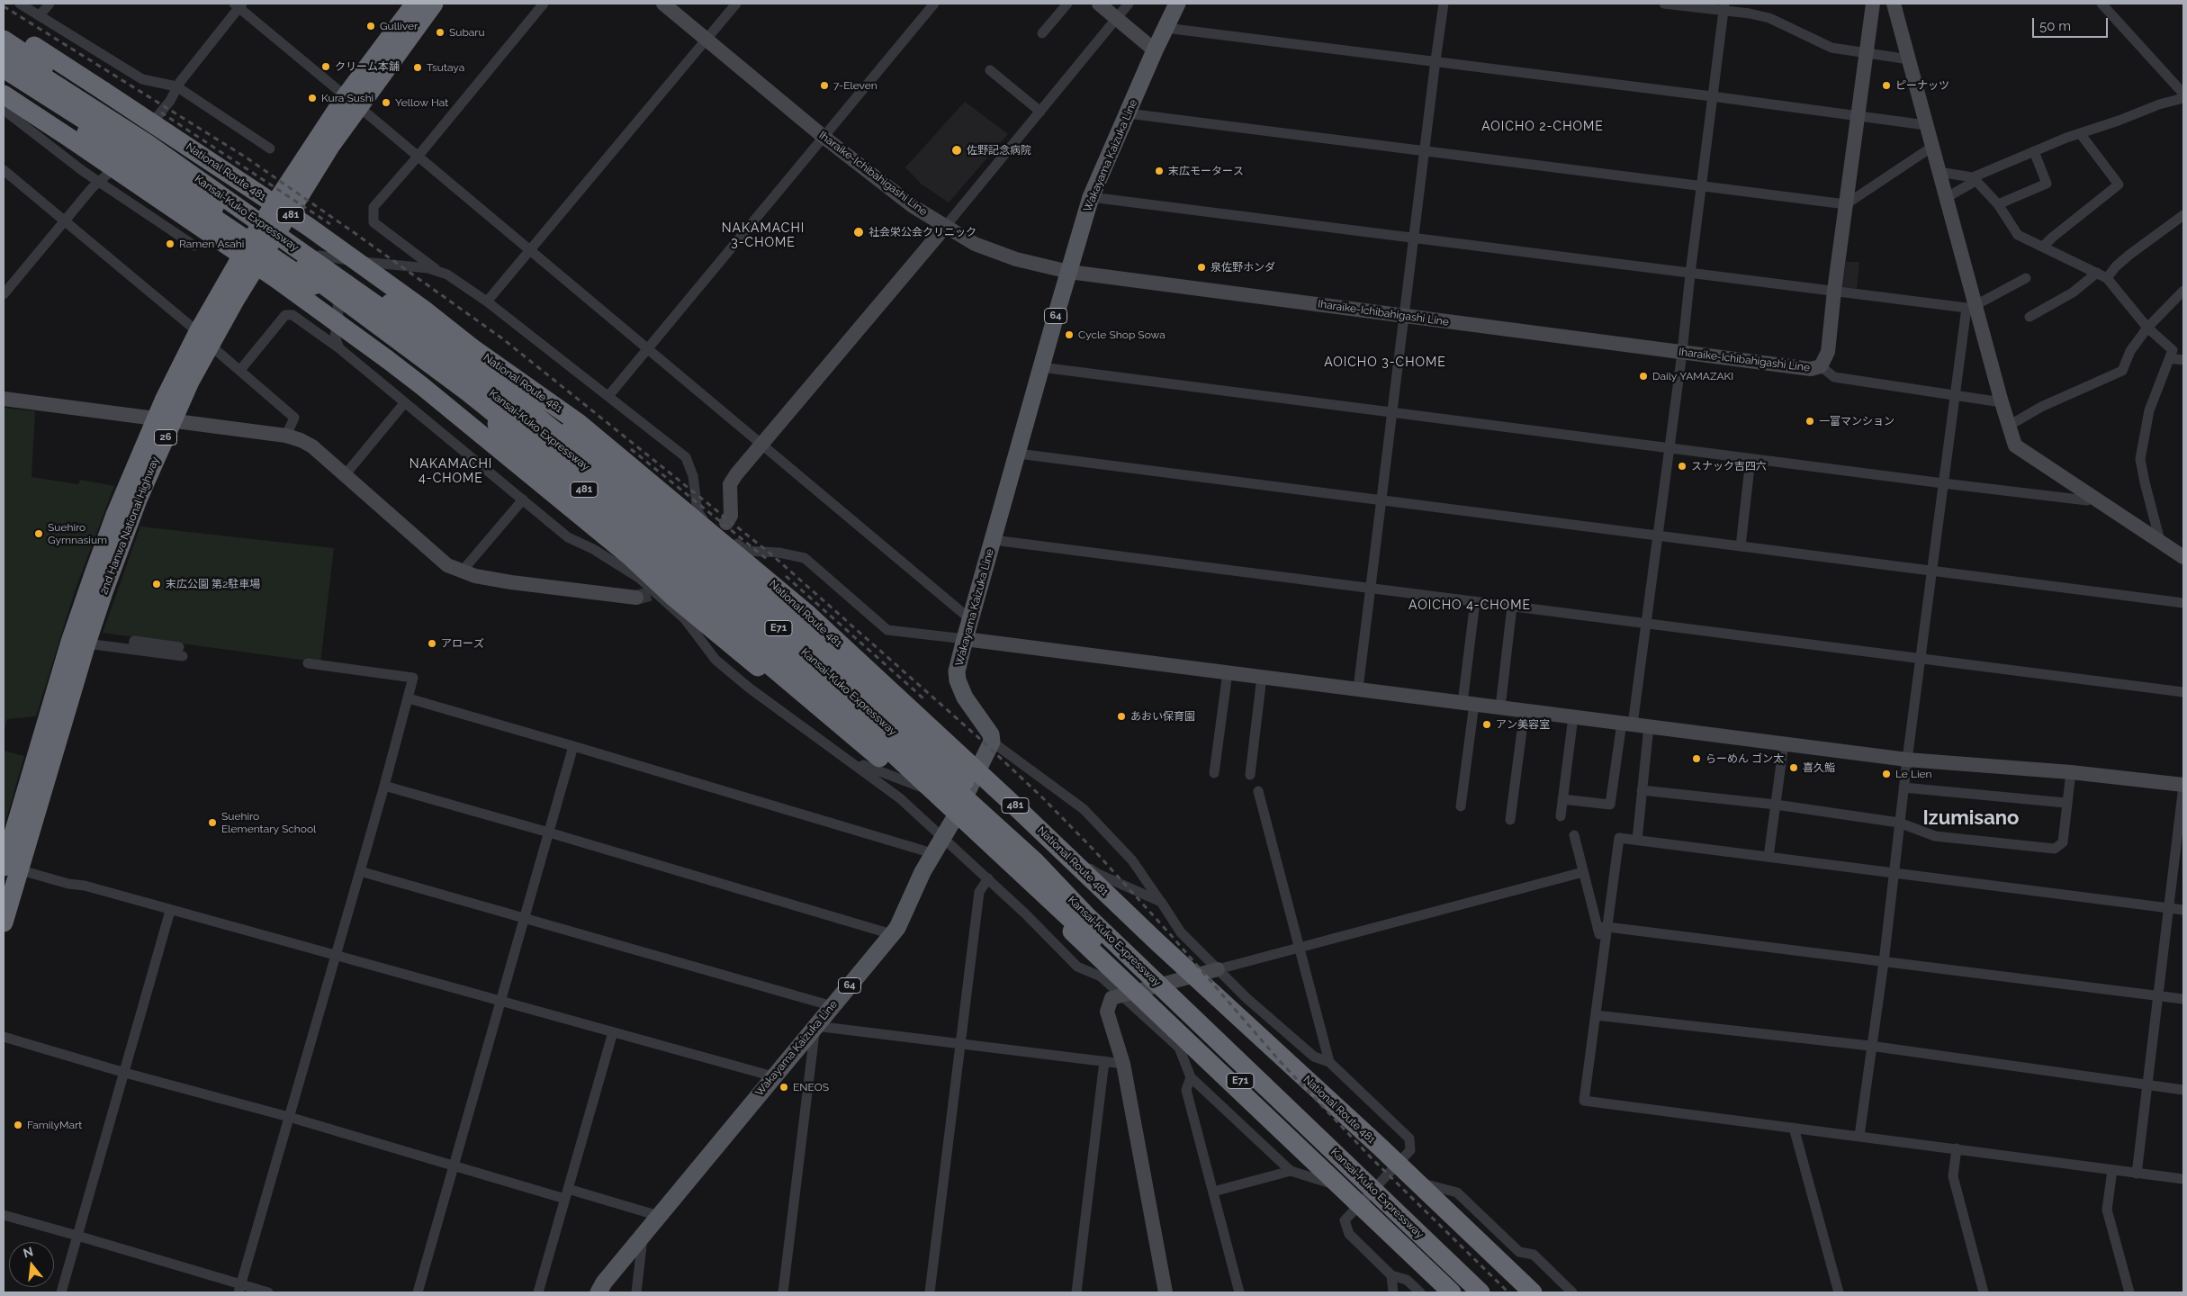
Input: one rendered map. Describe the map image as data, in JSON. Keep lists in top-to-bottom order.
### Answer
{
  "streets": {
    "highway": [
      "National Route 481",
      "Kansai-Kuko Expressway",
      "481",
      "26",
      "2nd Hanwa National Highway",
      "E71"
    ],
    "main road": ["Wakayama Kaizuka Line", "64"],
    "street": ["Iharaike-Ichibahigashi Line"]
  },
  "crossings": [
    ["Wakayama Kaizuka Line", "National Route 481"],
    ["Wakayama Kaizuka Line", "Iharaike-Ichibahigashi Line"],
    ["Wakayama Kaizuka Line", "481"],
    ["National Route 481", "481"],
    ["481", "2nd Hanwa National Highway"]
  ],
  "districts": [
    "AOICHO 2-CHOME",
    "NAKAMACHI 3-CHOME",
    "AOICHO 3-CHOME",
    "NAKAMACHI 4-CHOME",
    "AOICHO 4-CHOME",
    "Izumisano"
  ],
  "places": [
    "Gulliver",
    "Subaru",
    "クリーム本舗",
    "Tsutaya",
    "7-Eleven",
    "ピーナッツ",
    "Kura Sushi",
    "Yellow Hat",
    "佐野記念病院",
    "末広モータース",
    "社会栄公会クリニック",
    "Ramen Asahi",
    "泉佐野ホンダ",
    "Cycle Shop Sowa",
    "Daily YAMAZAKI",
    "一富マンション",
    "スナック吉四六",
    "Suehiro Gymnasium",
    "末広公園 第2駐車場",
    "アローズ",
    "あおい保育園",
    "アン美容室",
    "らーめん ゴン太",
    "喜久鮨",
    "Le Lien",
    "Suehiro Elementary School",
    "ENEOS",
    "FamilyMart"
  ],
  "scale_bar": "50 m",
  "north": "top"
}
